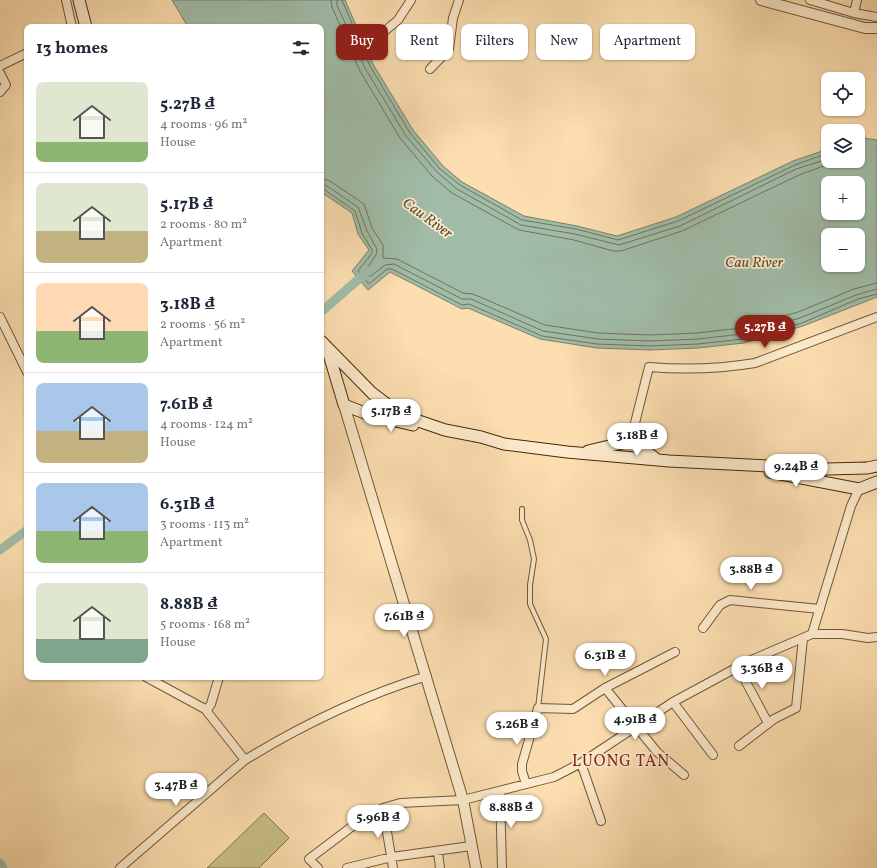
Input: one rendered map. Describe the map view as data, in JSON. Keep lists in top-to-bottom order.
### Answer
{
  "districts": ["LUONG TAN"],
  "water": ["Cau River"],
  "page": {
    "chip": [
      "Buy",
      "Rent",
      "Filters",
      "New",
      "Apartment"
    ],
    "heading": "13 homes",
    "map_buttons": ["+", "−"],
    "list": [
      {
        "name": "5.27B ₫",
        "note": "4 rooms · 96 m² · House"
      },
      {
        "name": "5.17B ₫",
        "note": "2 rooms · 80 m² · Apartment"
      },
      {
        "name": "3.18B ₫",
        "note": "2 rooms · 56 m² · Apartment"
      },
      {
        "name": "7.61B ₫",
        "note": "4 rooms · 124 m² · House"
      },
      {
        "name": "6.31B ₫",
        "note": "3 rooms · 113 m² · Apartment"
      },
      {
        "name": "8.88B ₫",
        "note": "5 rooms · 168 m² · House"
      }
    ],
    "price": [
      "5.27B ₫",
      "5.17B ₫",
      "3.18B ₫",
      "9.24B ₫",
      "3.88B ₫",
      "7.61B ₫",
      "6.31B ₫",
      "3.36B ₫",
      "4.91B ₫",
      "3.26B ₫",
      "3.47B ₫",
      "8.88B ₫",
      "5.96B ₫"
    ]
  }
}
